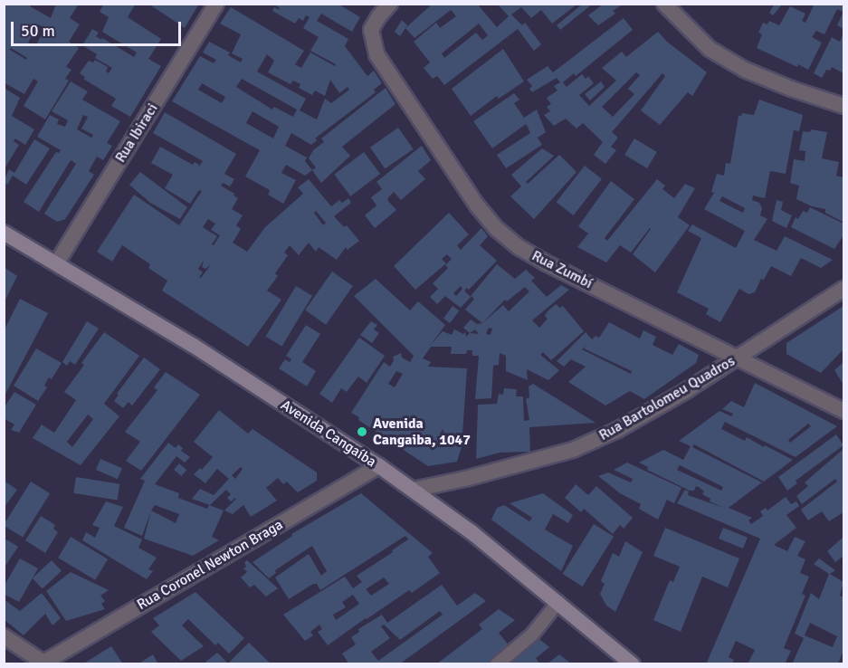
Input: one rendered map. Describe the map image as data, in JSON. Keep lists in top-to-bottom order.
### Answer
{
  "streets": {
    "main road": ["Avenida Cangaíba"],
    "street": [
      "Rua Ibiraci",
      "Rua Zumbí",
      "Rua Bartolomeu Quadros",
      "Rua Coronel Newton Braga"
    ]
  },
  "crossings": [
    ["Rua Ibiraci", "Avenida Cangaíba"],
    ["Rua Zumbí", "Rua Bartolomeu Quadros"],
    ["Rua Bartolomeu Quadros", "Avenida Cangaíba"],
    ["Avenida Cangaíba", "Rua Coronel Newton Braga"]
  ],
  "places": ["Avenida Cangaiba, 1047"],
  "scale_bar": "50 m"
}
